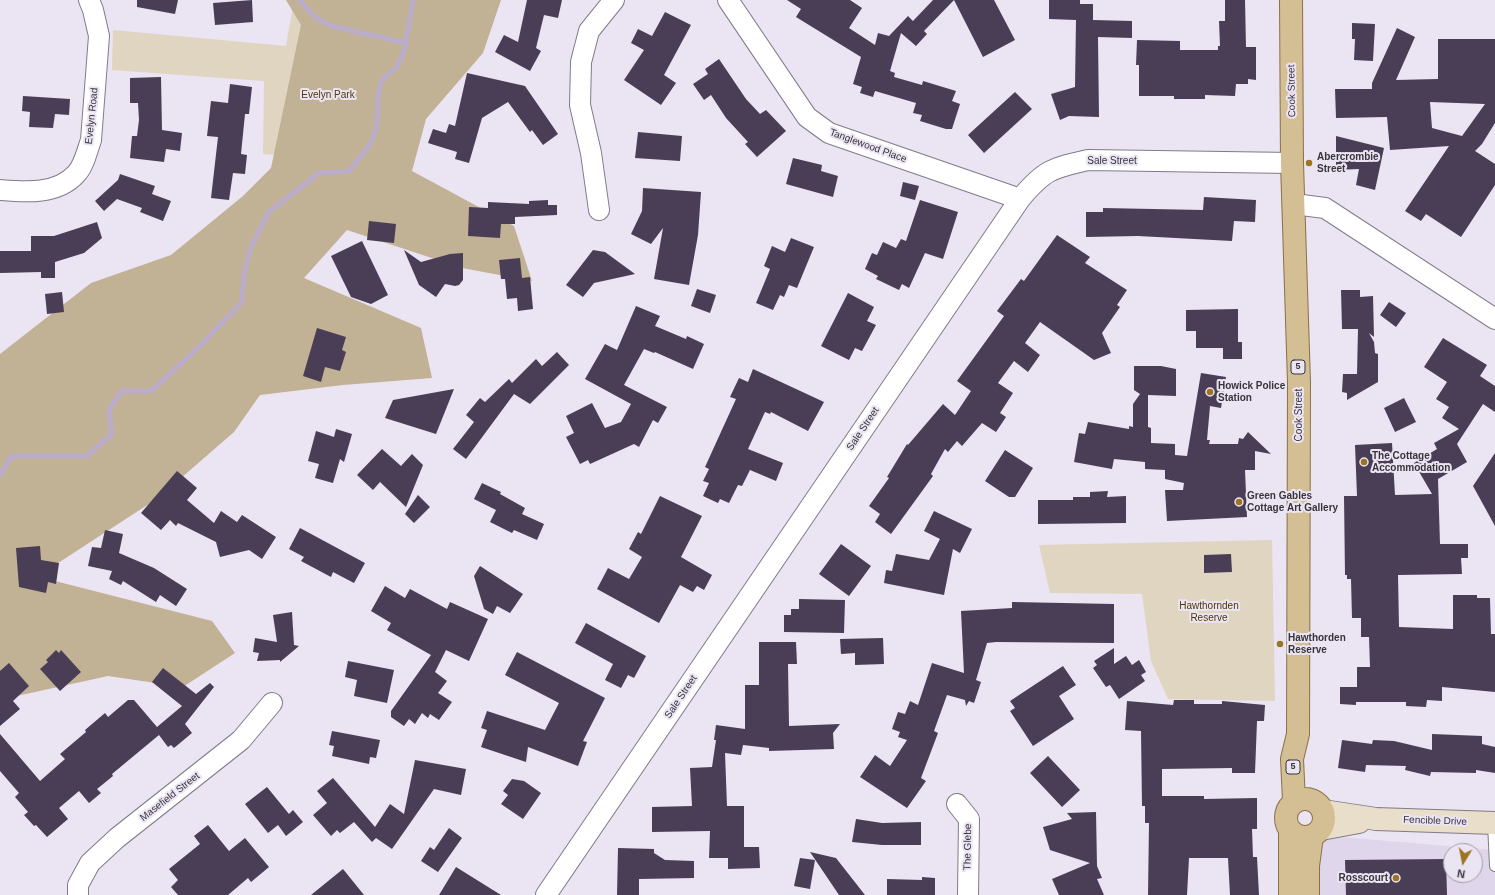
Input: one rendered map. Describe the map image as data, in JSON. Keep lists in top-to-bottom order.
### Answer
{
  "streets": {
    "main road": ["Cook Street", "5"],
    "street": [
      "Evelyn Road",
      "Tanglewood Place",
      "Sale Street",
      "Masefield Street",
      "Fencible Drive",
      "The Glebe"
    ]
  },
  "crossings": [
    ["Cook Street", "Sale Street"],
    ["Cook Street", "5"],
    ["Cook Street", "Fencible Drive"],
    ["Tanglewood Place", "Sale Street"],
    ["5", "Fencible Drive"]
  ],
  "parks": ["Evelyn Park", "Hawthornden Reserve"],
  "places": [
    "Abercrombie Street",
    "Howick Police Station",
    "The Cottage Accommodation",
    "Green Gables Cottage Art Gallery",
    "Hawthorden Reserve",
    "Rosscourt"
  ],
  "north": "bottom"
}
